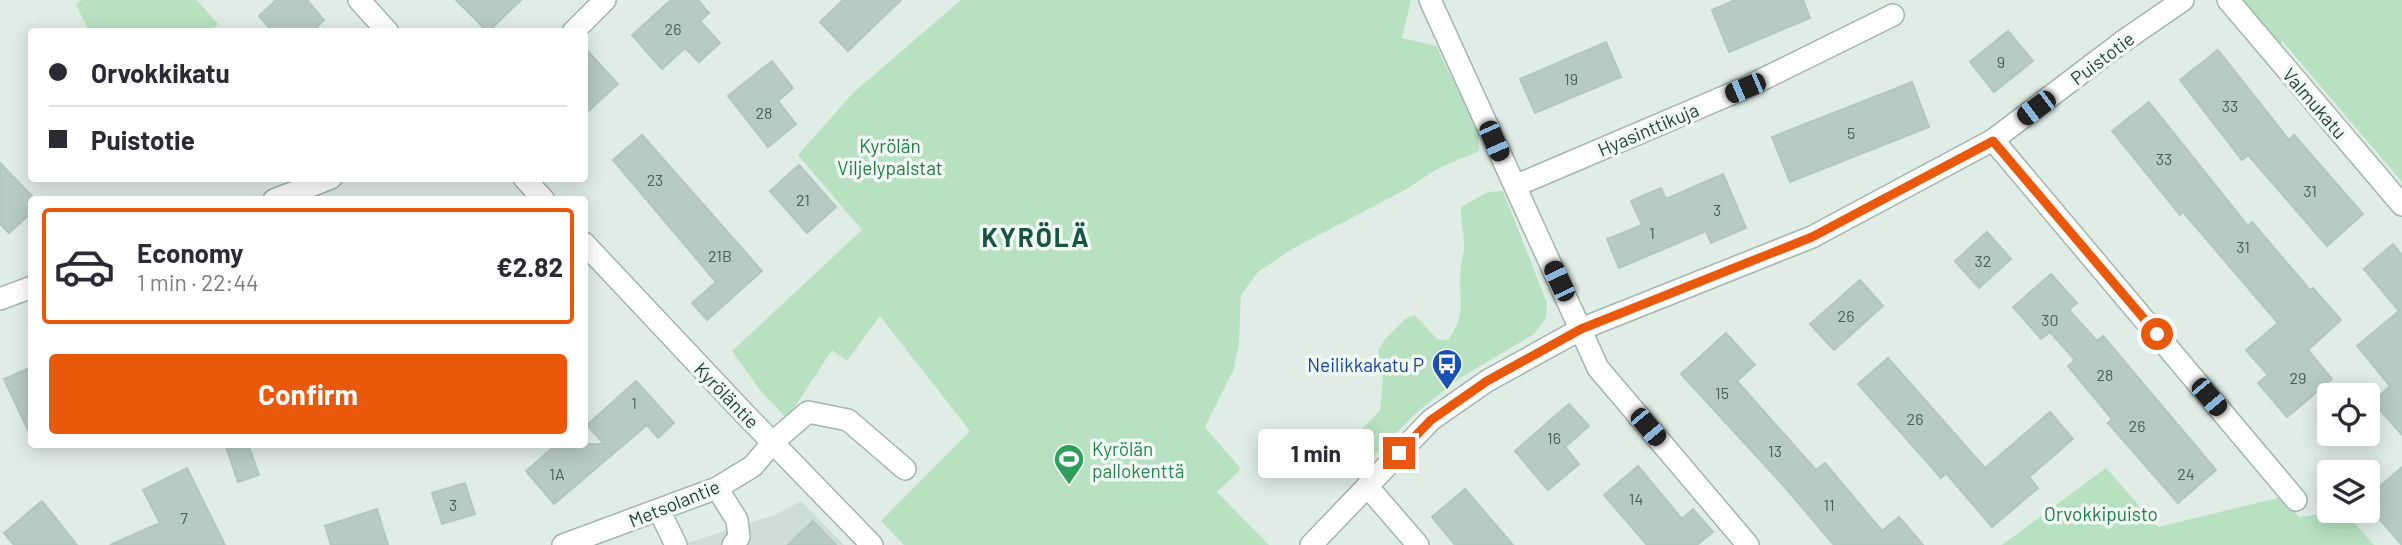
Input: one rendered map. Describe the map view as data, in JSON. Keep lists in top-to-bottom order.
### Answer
{
  "streets": {
    "street": [
      "Puistotie",
      "Valmukatu",
      "Hyasinttikuja",
      "Kyröläntie",
      "Metsolantie"
    ]
  },
  "crossings": [
    ["Kyröläntie", "Metsolantie"]
  ],
  "districts": ["KYRÖLÄ"],
  "parks": ["Kyrölän Viljelypalstat", "Orvokkipuisto"],
  "places": {
    "bus stop": ["Neilikkakatu P"],
    "sports": ["Kyrölän pallokenttä"]
  },
  "house_numbers": [
    "26",
    "9",
    "19",
    "33",
    "28",
    "5",
    "33",
    "23",
    "31",
    "21",
    "3",
    "1",
    "31",
    "21B",
    "32",
    "26",
    "30",
    "28",
    "29",
    "15",
    "1",
    "26",
    "26",
    "16",
    "13",
    "1A",
    "24",
    "14",
    "3",
    "11",
    "7"
  ],
  "page": {
    "banner": ["Orvokkikatu", "Puistotie"],
    "list": [
      {
        "name": "Economy",
        "note": "1 min · 22:44",
        "value": "€2.82"
      }
    ],
    "buttons": "Confirm",
    "bubble": "1 min"
  }
}
